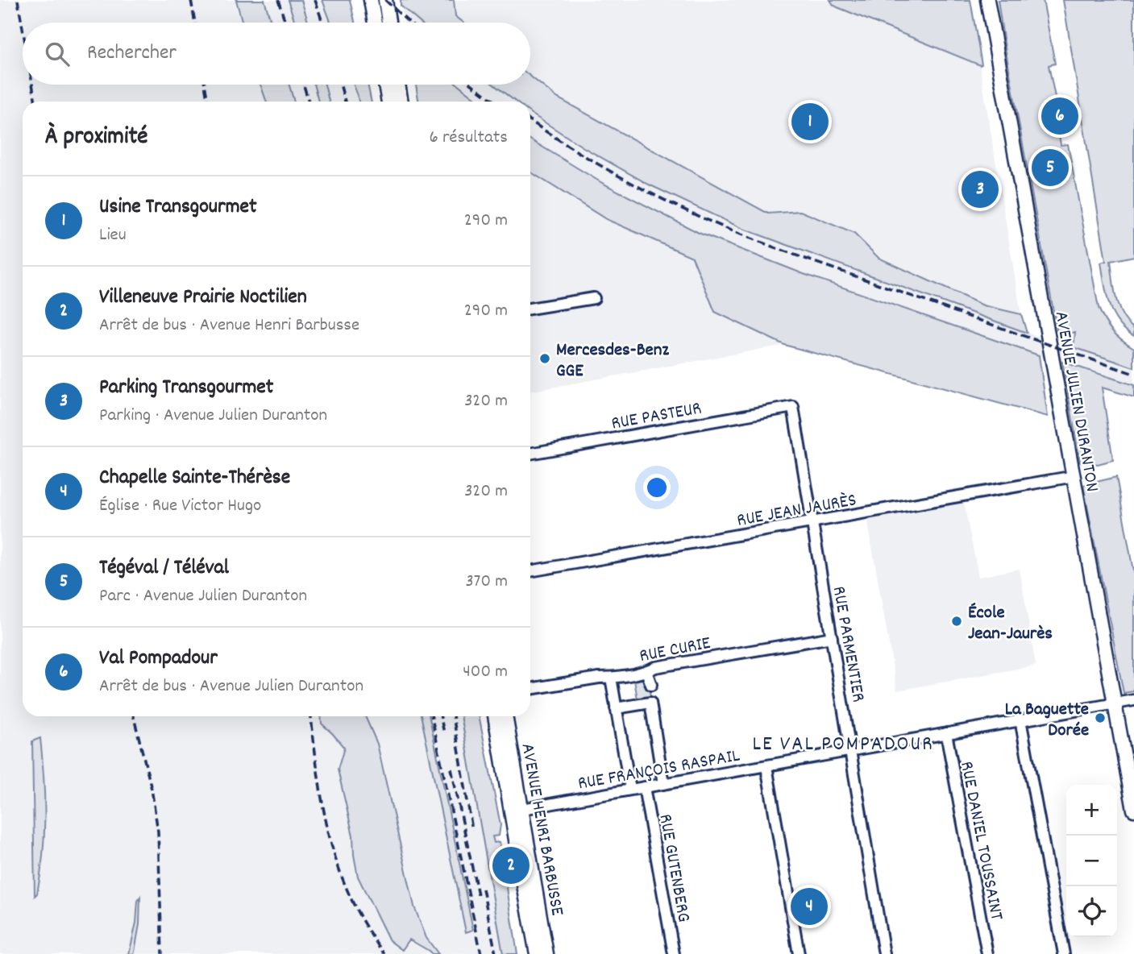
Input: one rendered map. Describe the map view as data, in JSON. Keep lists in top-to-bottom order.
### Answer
{
  "streets": {
    "main road": ["AVENUE JULIEN DURANTON", "AVENUE HENRI BARBUSSE"],
    "street": [
      "RUE PASTEUR",
      "RUE JEAN JAURÈS",
      "RUE PARMENTIER",
      "RUE CURIE",
      "RUE FRANÇOIS RASPAIL",
      "RUE DANIEL TOUSSAINT",
      "RUE GUTENBERG"
    ]
  },
  "crossings": [
    ["AVENUE JULIEN DURANTON", "RUE JEAN JAURÈS"],
    ["AVENUE JULIEN DURANTON", "RUE FRANÇOIS RASPAIL"],
    ["RUE PASTEUR", "RUE PARMENTIER"],
    ["RUE JEAN JAURÈS", "RUE PARMENTIER"],
    ["RUE PARMENTIER", "RUE CURIE"],
    ["RUE PARMENTIER", "RUE FRANÇOIS RASPAIL"],
    ["RUE FRANÇOIS RASPAIL", "AVENUE HENRI BARBUSSE"],
    ["RUE FRANÇOIS RASPAIL", "RUE DANIEL TOUSSAINT"],
    ["RUE FRANÇOIS RASPAIL", "RUE GUTENBERG"]
  ],
  "districts": ["LE VAL POMPADOUR"],
  "places": ["Mercesdes-Benz GGE", "École Jean-Jaurès", "La Baguette Dorée"],
  "page": {
    "search": "Rechercher",
    "pins": [
      "6",
      "1",
      "5",
      "3",
      "2",
      "4"
    ],
    "heading": ["À proximité", "6 résultats"],
    "list": [
      {
        "mark": "1",
        "name": "Usine Transgourmet",
        "note": "Lieu",
        "value": "290 m"
      },
      {
        "mark": "2",
        "name": "Villeneuve Prairie Noctilien",
        "note": "Arrêt de bus · Avenue Henri Barbusse",
        "value": "290 m"
      },
      {
        "mark": "3",
        "name": "Parking Transgourmet",
        "note": "Parking · Avenue Julien Duranton",
        "value": "320 m"
      },
      {
        "mark": "4",
        "name": "Chapelle Sainte-Thérèse",
        "note": "Église · Rue Victor Hugo",
        "value": "320 m"
      },
      {
        "mark": "5",
        "name": "Tégéval / Téléval",
        "note": "Parc · Avenue Julien Duranton",
        "value": "370 m"
      },
      {
        "mark": "6",
        "name": "Val Pompadour",
        "note": "Arrêt de bus · Avenue Julien Duranton",
        "value": "400 m"
      }
    ],
    "map_buttons": ["+", "−"]
  }
}
